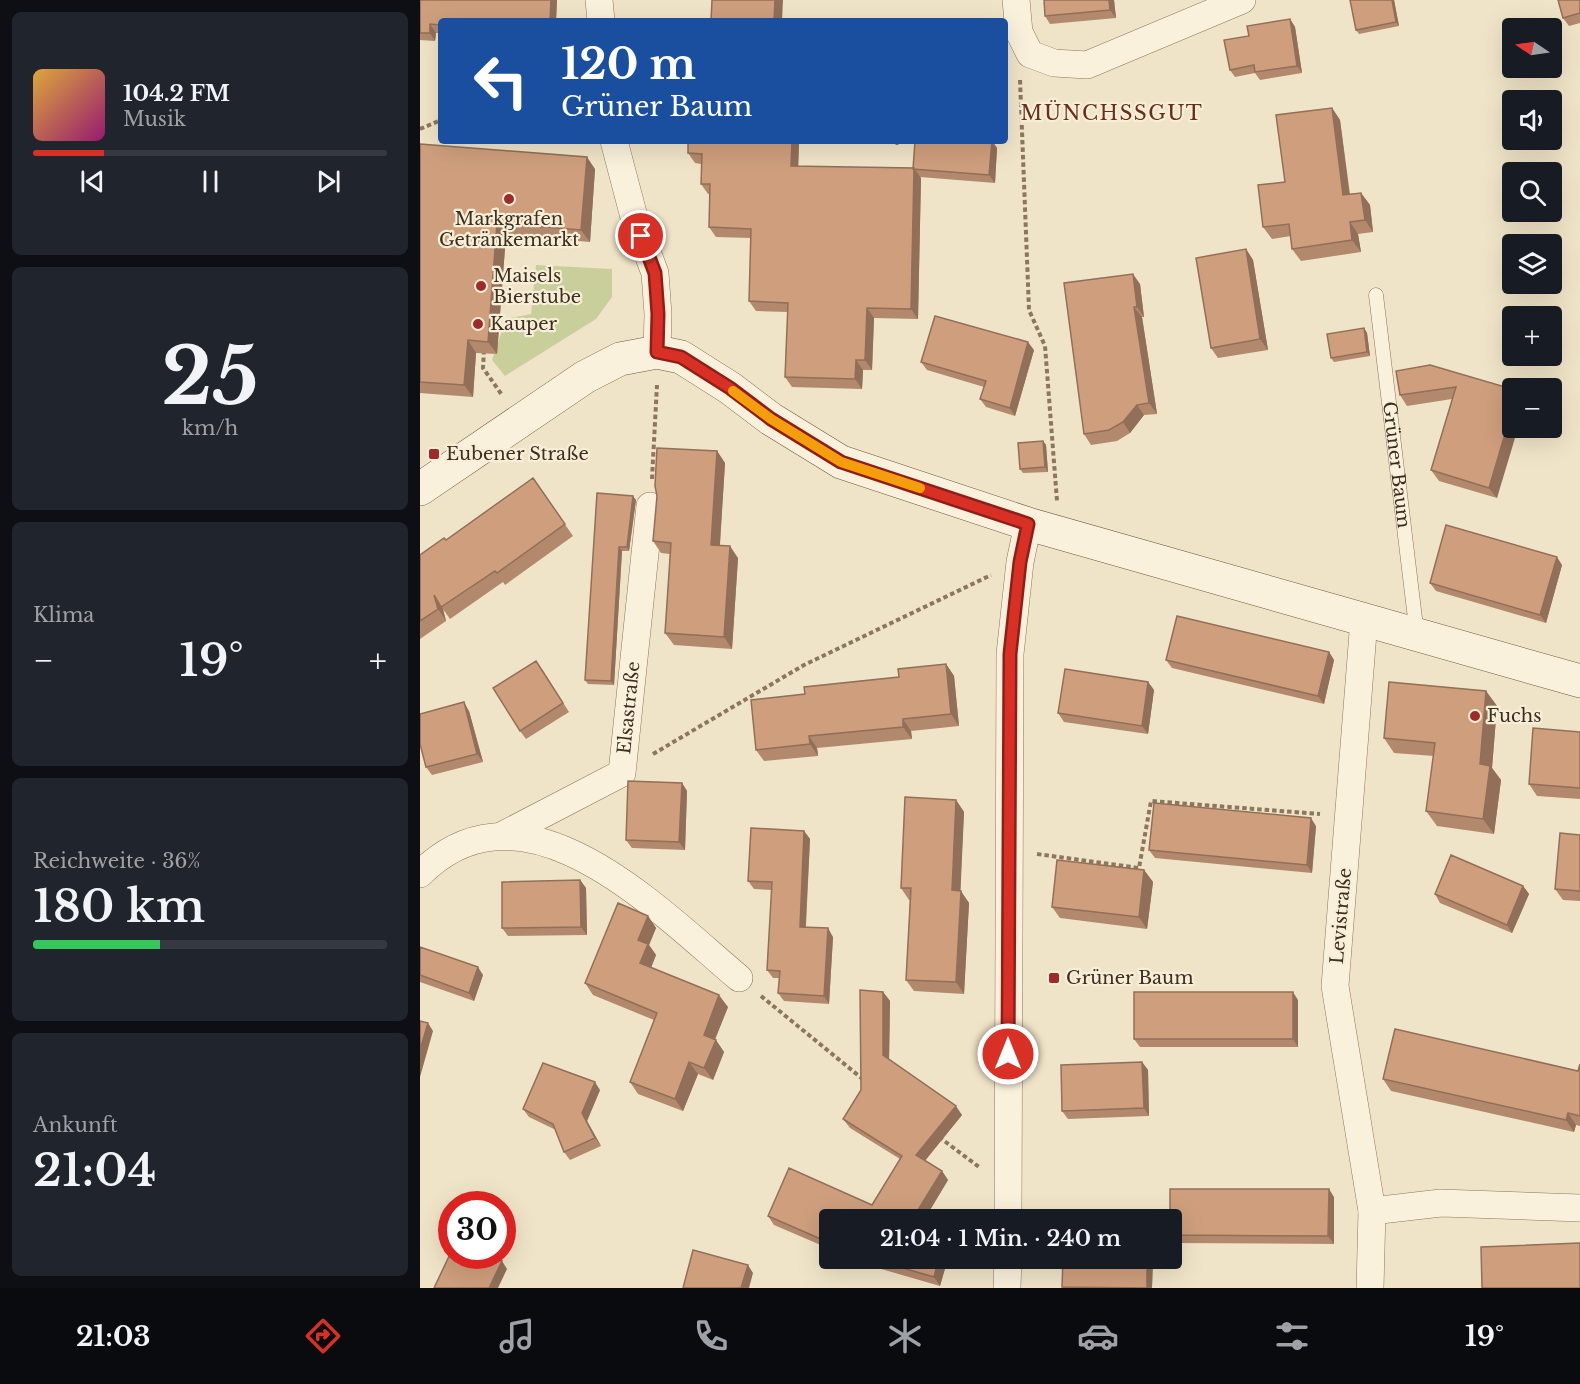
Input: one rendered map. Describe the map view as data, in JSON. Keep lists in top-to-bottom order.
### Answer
{
  "streets": {
    "street": ["Elsastraße", "Levistraße"],
    "lane": ["Grüner Baum"]
  },
  "districts": ["MÜNCHSSGUT"],
  "places": {
    "other": [
      "Markgrafen Getränkemarkt",
      "Maisels Bierstube",
      "Kauper",
      "Fuchs"
    ],
    "transit": ["Eubener Straße", "Grüner Baum"]
  },
  "north": "left",
  "page": {
    "map_buttons": ["+", "−"],
    "turn": ["120 m", "Grüner Baum"],
    "song": ["104.2 FM", "Musik"],
    "tile": [
      ["25", "km/h"],
      "Klima",
      ["Reichweite · 36%", "180 km"],
      ["Ankunft", "21:04"]
    ],
    "heat": ["−", "19°", "+"],
    "limit": "30",
    "trip": "21:04 · 1 Min. · 240 m",
    "tabs": ["21:03", "19°"]
  }
}
